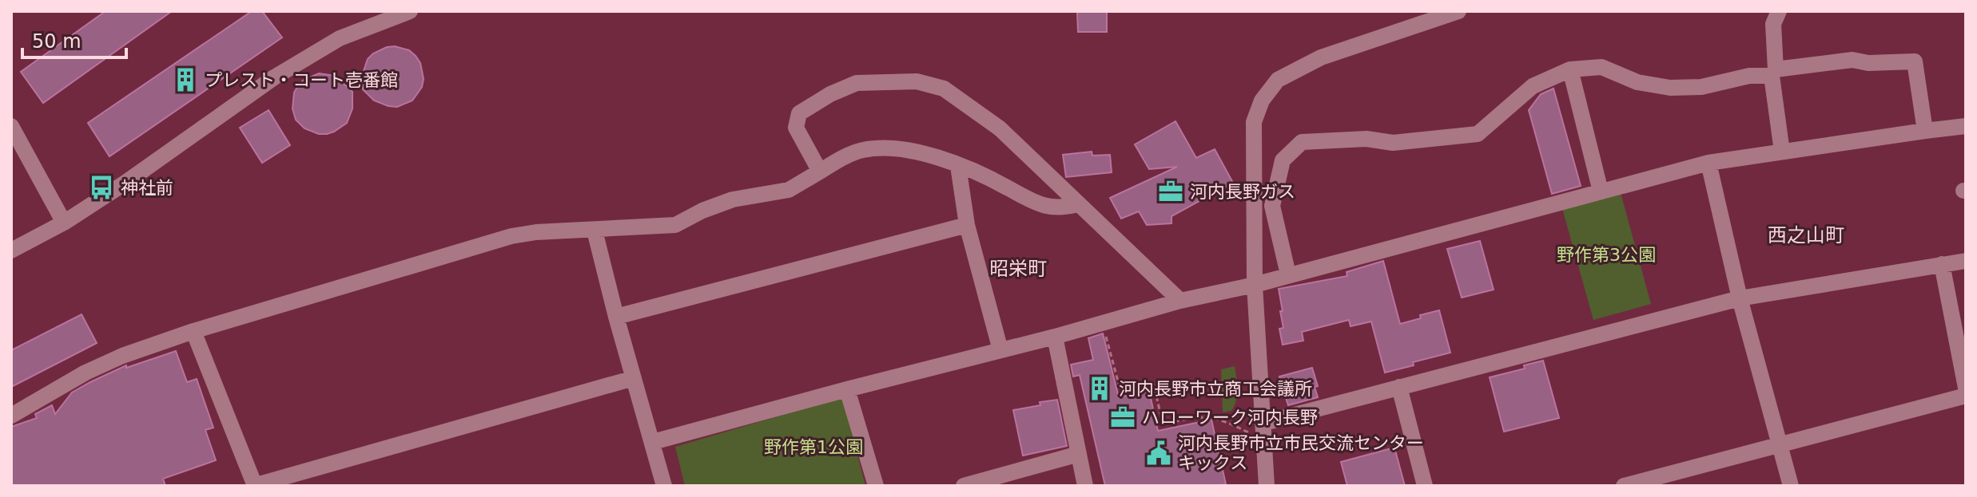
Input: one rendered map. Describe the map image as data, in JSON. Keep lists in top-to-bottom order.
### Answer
{
  "districts": ["西之山町", "昭栄町"],
  "parks": ["野作第3公園", "野作第1公園"],
  "places": {
    "building": ["プレスト・コート壱番館", "河内長野市立商工会議所"],
    "bus stop": ["神社前"],
    "office": ["河内長野ガス", "ハローワーク河内長野"],
    "public building": ["河内長野市立市民交流センター キックス"]
  },
  "scale_bar": "50 m"
}
